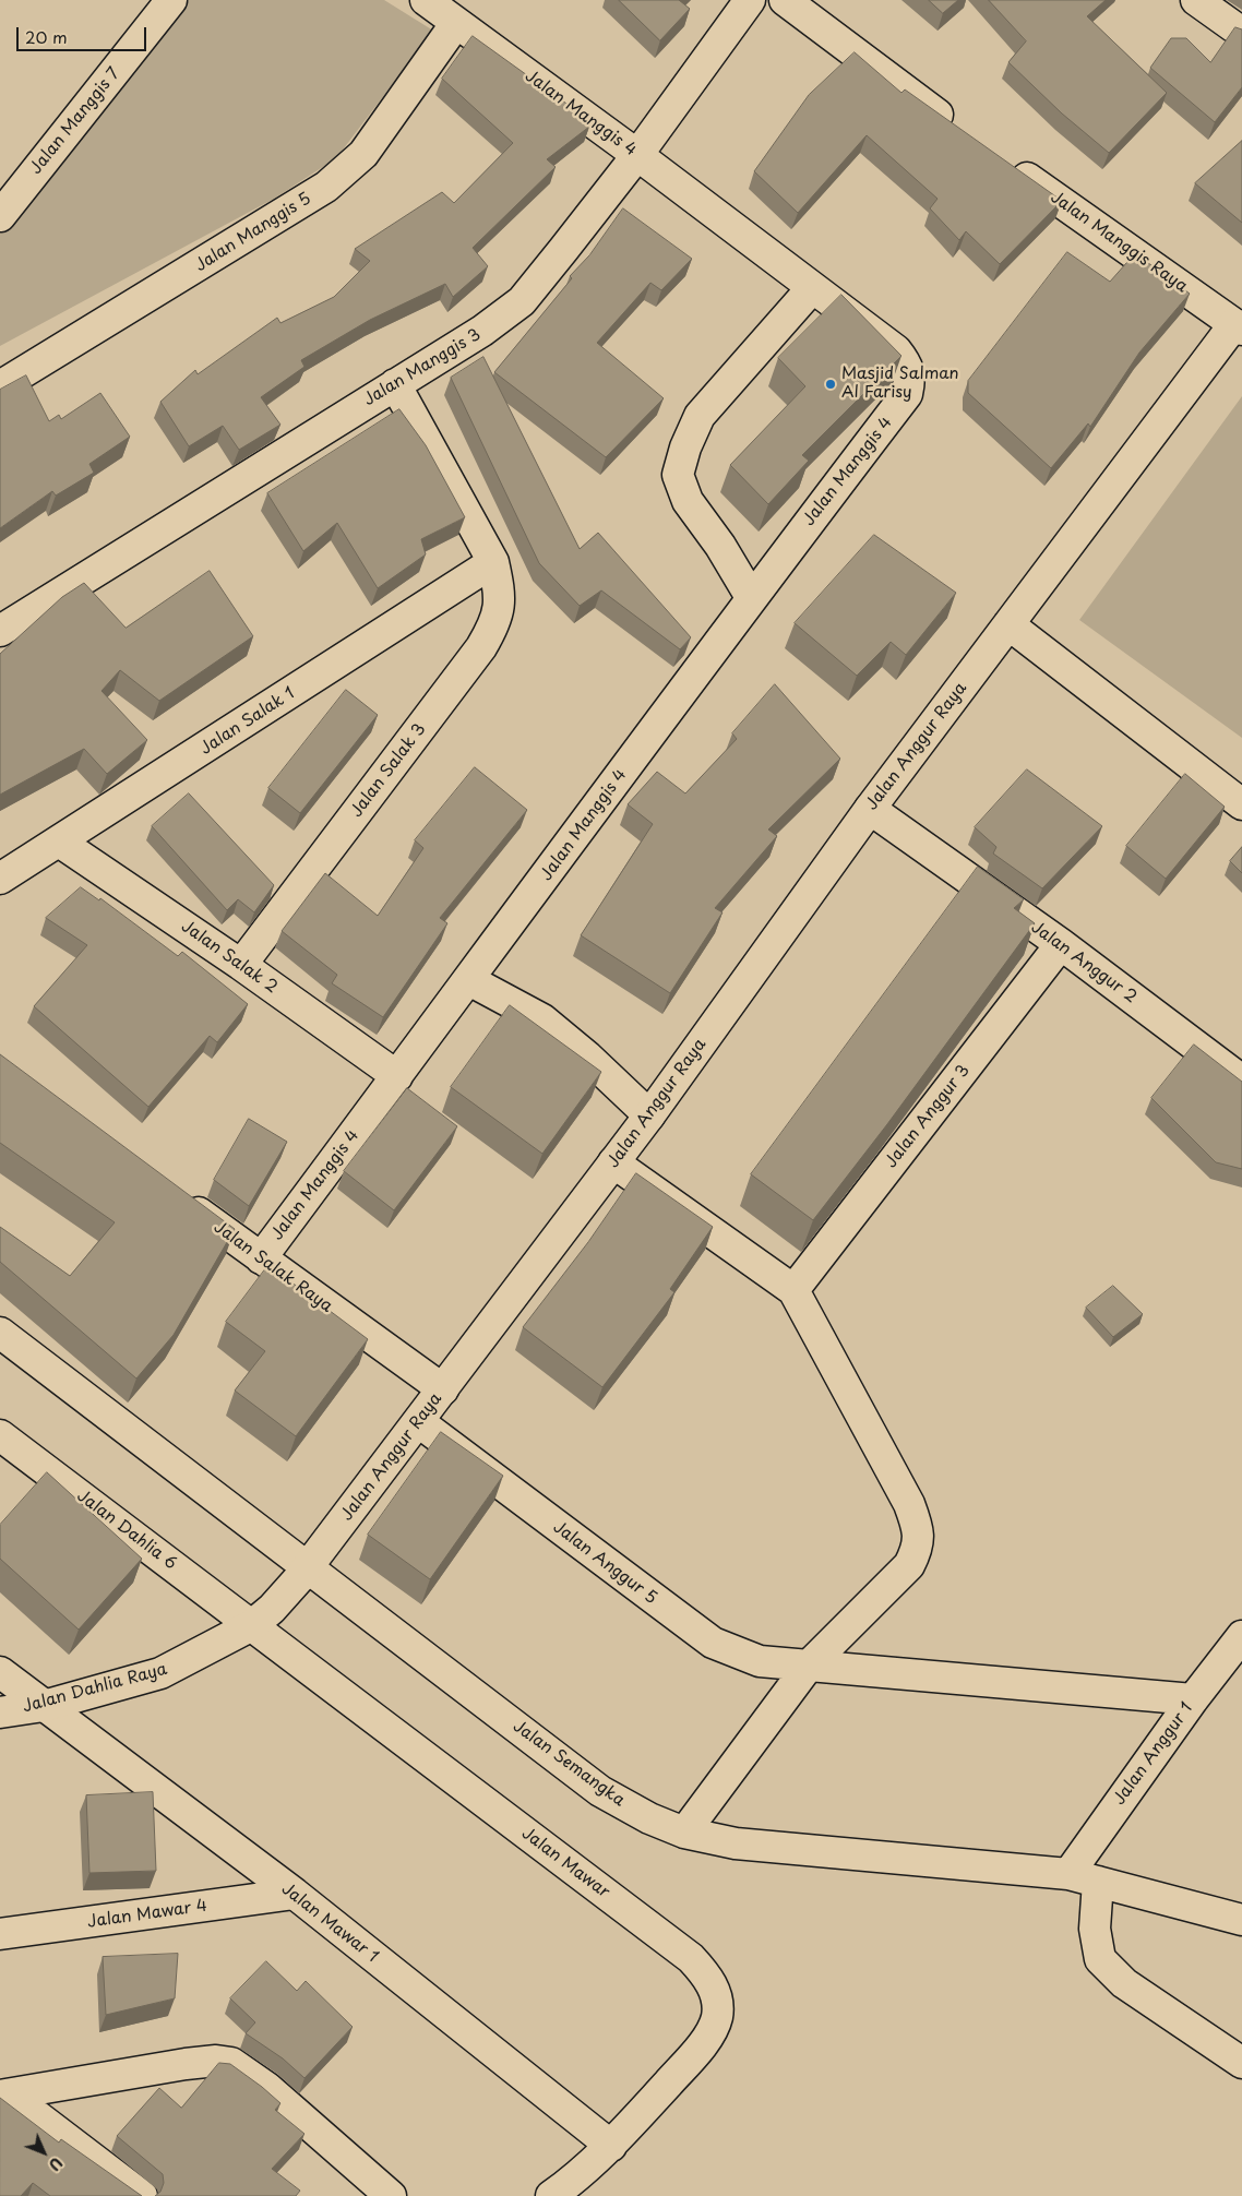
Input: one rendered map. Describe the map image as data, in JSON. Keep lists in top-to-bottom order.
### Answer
{
  "streets": {
    "street": [
      "Jalan Manggis 4",
      "Jalan Manggis 7",
      "Jalan Manggis 5",
      "Jalan Manggis Raya",
      "Jalan Manggis 3",
      "Jalan Salak 1",
      "Jalan Anggur Raya",
      "Jalan Salak 3",
      "Jalan Salak 2",
      "Jalan Anggur 2",
      "Jalan Anggur 3",
      "Jalan Salak Raya",
      "Jalan Dahlia 6",
      "Jalan Anggur 5",
      "Jalan Dahlia Raya",
      "Jalan Anggur 1",
      "Jalan Semangka",
      "Jalan Mawar",
      "Jalan Mawar 4",
      "Jalan Mawar 1"
    ]
  },
  "crossings": [
    ["Jalan Manggis 4", "Jalan Manggis 5"],
    ["Jalan Manggis 4", "Jalan Manggis 3"],
    ["Jalan Manggis 4", "Jalan Salak 2"],
    ["Jalan Manggis 4", "Jalan Salak Raya"],
    ["Jalan Manggis Raya", "Jalan Anggur Raya"],
    ["Jalan Manggis 3", "Jalan Salak 3"],
    ["Jalan Salak 1", "Jalan Salak 3"],
    ["Jalan Salak 1", "Jalan Salak 2"],
    ["Jalan Anggur Raya", "Jalan Anggur 2"],
    ["Jalan Anggur Raya", "Jalan Salak Raya"],
    ["Jalan Anggur Raya", "Jalan Dahlia 6"],
    ["Jalan Anggur Raya", "Jalan Anggur 5"],
    ["Jalan Anggur Raya", "Jalan Dahlia Raya"],
    ["Jalan Anggur Raya", "Jalan Semangka"],
    ["Jalan Anggur Raya", "Jalan Mawar"],
    ["Jalan Salak 3", "Jalan Salak 2"],
    ["Jalan Anggur 2", "Jalan Anggur 3"],
    ["Jalan Dahlia 6", "Jalan Dahlia Raya"],
    ["Jalan Dahlia 6", "Jalan Mawar"],
    ["Jalan Anggur 5", "Jalan Anggur 1"],
    ["Jalan Dahlia Raya", "Jalan Mawar"],
    ["Jalan Dahlia Raya", "Jalan Mawar 1"],
    ["Jalan Anggur 1", "Jalan Semangka"],
    ["Jalan Mawar", "Jalan Mawar 1"],
    ["Jalan Mawar 4", "Jalan Mawar 1"]
  ],
  "places": ["Masjid Salman Al Farisy"],
  "scale_bar": "20 m",
  "north": "bottom right"
}
